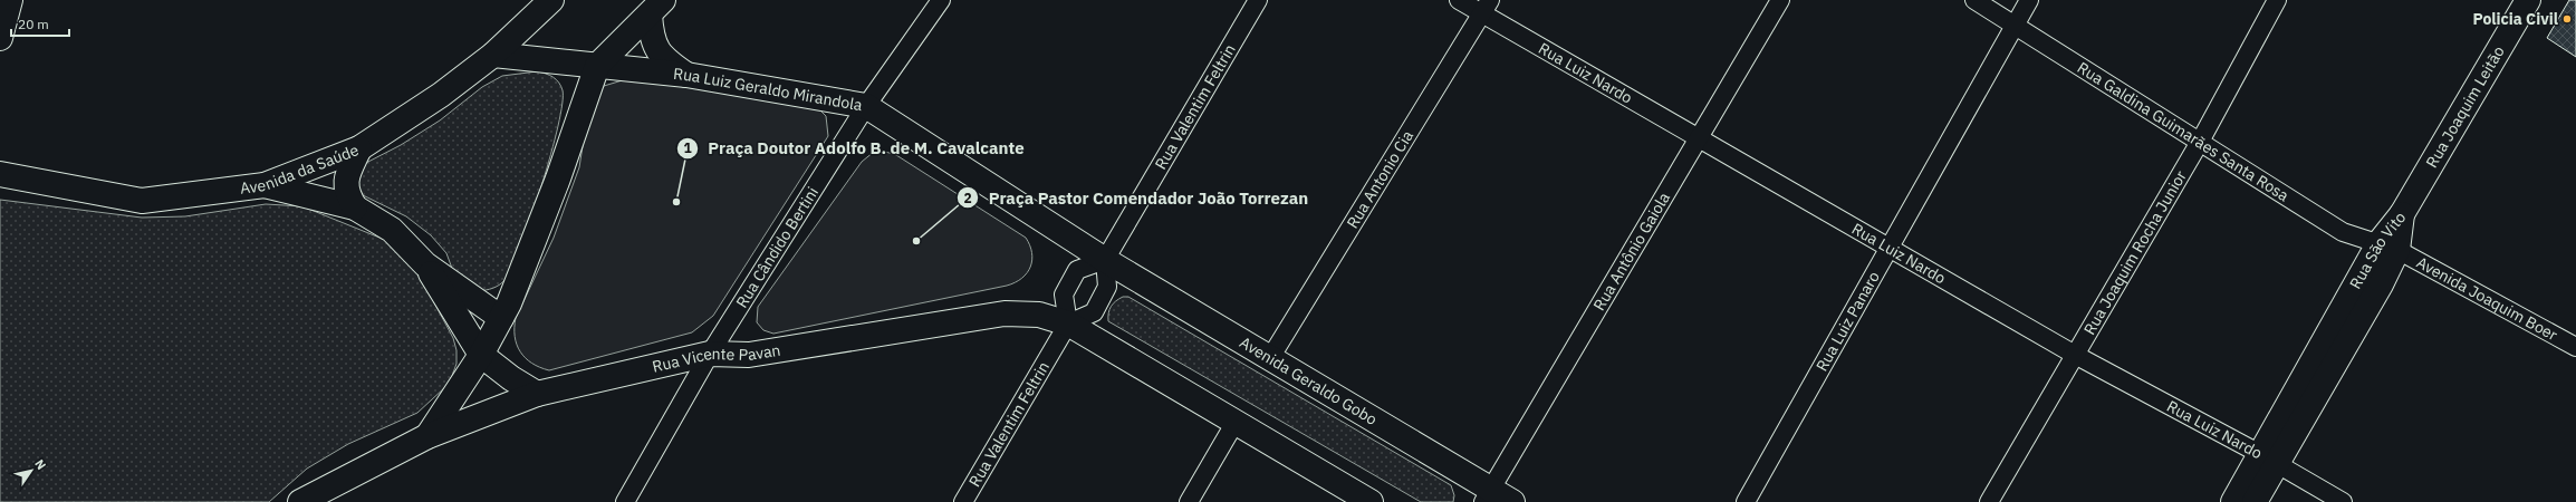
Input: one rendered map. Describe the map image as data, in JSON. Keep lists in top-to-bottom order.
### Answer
{
  "streets": {
    "street": [
      "Rua Luiz Nardo",
      "Rua Luiz Geraldo Mirandola",
      "Rua Valentim Feltrin",
      "Rua Joaquim Leitão",
      "Rua Galdina Guimarães Santa Rosa",
      "Avenida da Saúde",
      "Rua Antonio Cia",
      "Rua Cândido Bertini",
      "Rua Antônio Gaiola",
      "Rua Joaquim Rocha Junior",
      "Rua São Vito",
      "Avenida Joaquim Boer",
      "Rua Luiz Panaro",
      "Rua Vicente Pavan",
      "Avenida Geraldo Gobo"
    ]
  },
  "crossings": [
    ["Rua Luiz Nardo", "Rua Antonio Cia"],
    ["Rua Luiz Nardo", "Rua Antônio Gaiola"],
    ["Rua Luiz Nardo", "Rua Joaquim Rocha Junior"],
    ["Rua Luiz Nardo", "Rua São Vito"],
    ["Rua Luiz Nardo", "Rua Luiz Panaro"],
    ["Rua Luiz Geraldo Mirandola", "Rua Valentim Feltrin"],
    ["Rua Luiz Geraldo Mirandola", "Avenida da Saúde"],
    ["Rua Luiz Geraldo Mirandola", "Rua Cândido Bertini"],
    ["Rua Luiz Geraldo Mirandola", "Avenida Geraldo Gobo"],
    ["Rua Valentim Feltrin", "Rua Vicente Pavan"],
    ["Rua Valentim Feltrin", "Avenida Geraldo Gobo"],
    ["Rua Joaquim Leitão", "Rua São Vito"],
    ["Rua Galdina Guimarães Santa Rosa", "Rua Joaquim Rocha Junior"],
    ["Rua Galdina Guimarães Santa Rosa", "Rua São Vito"],
    ["Rua Galdina Guimarães Santa Rosa", "Avenida Joaquim Boer"],
    ["Rua Galdina Guimarães Santa Rosa", "Rua Luiz Panaro"],
    ["Rua Antonio Cia", "Avenida Geraldo Gobo"],
    ["Rua Cândido Bertini", "Rua Vicente Pavan"],
    ["Rua Antônio Gaiola", "Avenida Geraldo Gobo"],
    ["Rua São Vito", "Avenida Joaquim Boer"]
  ],
  "places": ["Policia Civil", "Praça Doutor Adolfo B. de M. Cavalcante", "Praça Pastor Comendador João Torrezan"],
  "scale_bar": "20 m",
  "north": "top right"
}
